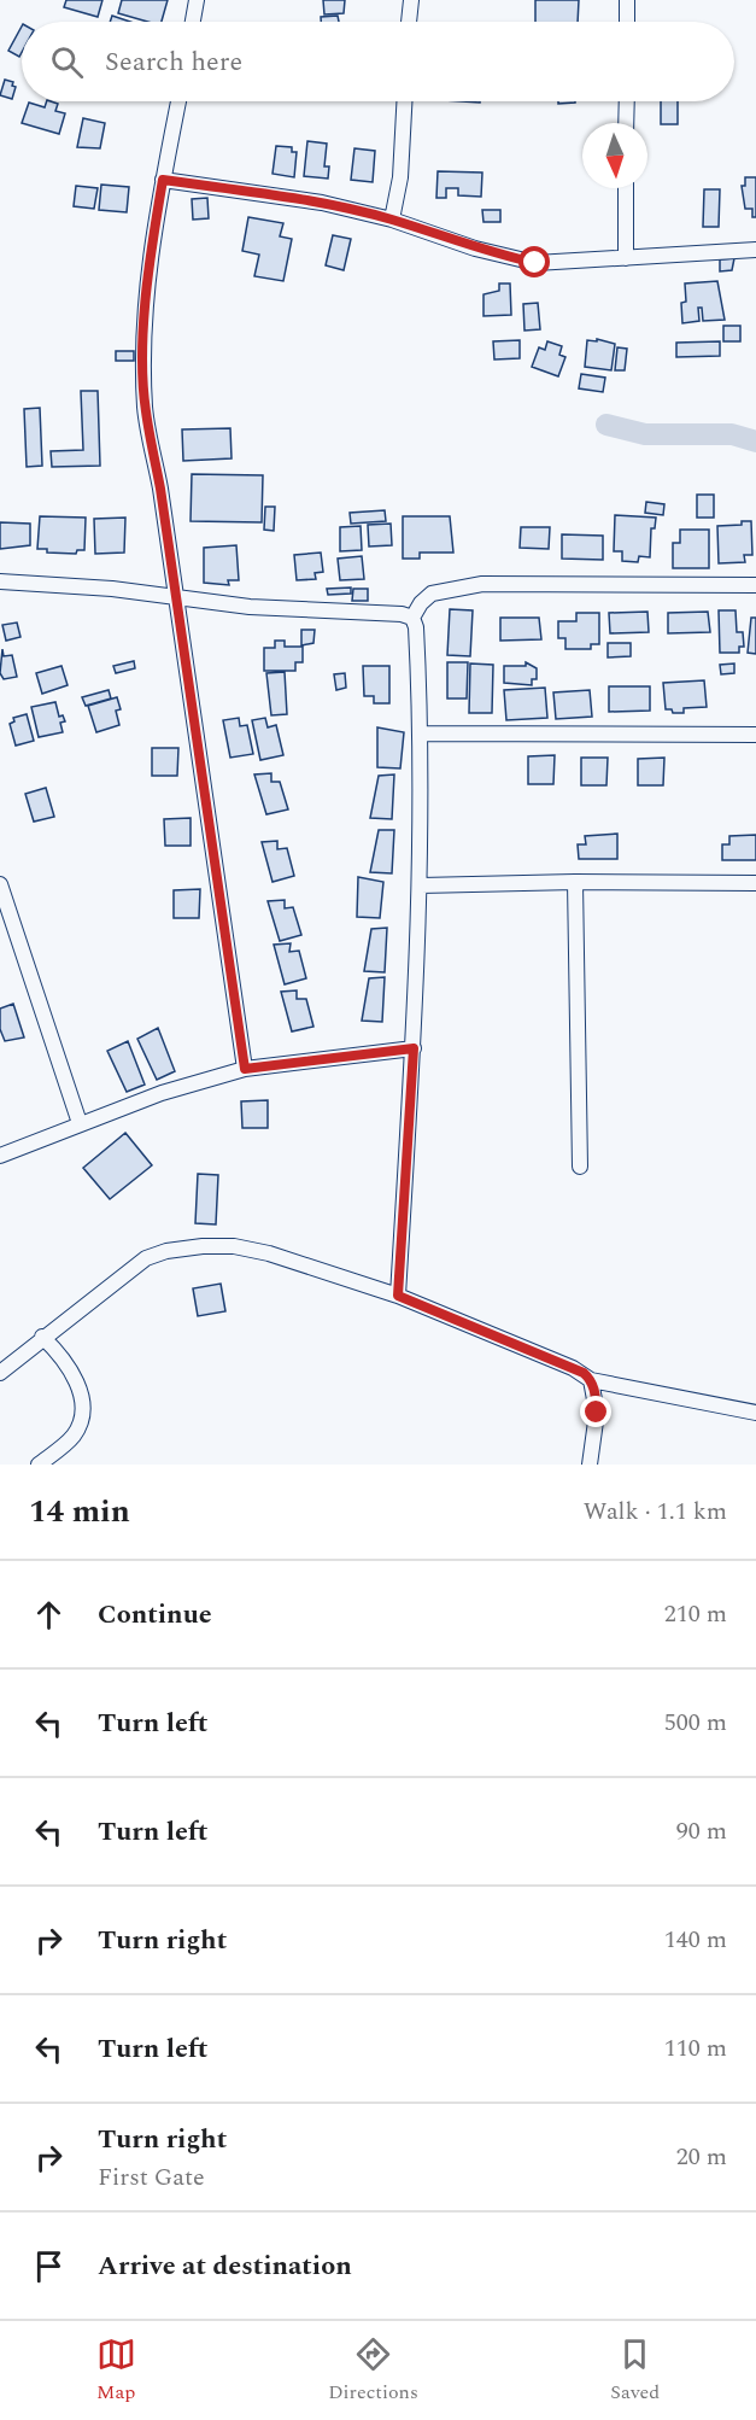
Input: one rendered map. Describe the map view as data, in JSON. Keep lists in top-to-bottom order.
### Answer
{
  "north": "bottom",
  "page": {
    "search": "Search here",
    "heading": ["14 min", "Walk · 1.1 km"],
    "list": [
      ["Continue", "210 m"],
      ["Turn left", "500 m"],
      ["Turn left", "90 m"],
      ["Turn right", "140 m"],
      ["Turn left", "110 m"],
      ["Turn right", "First Gate", "20 m"],
      "Arrive at destination"
    ],
    "nav": ["Map", "Directions", "Saved"]
  }
}
